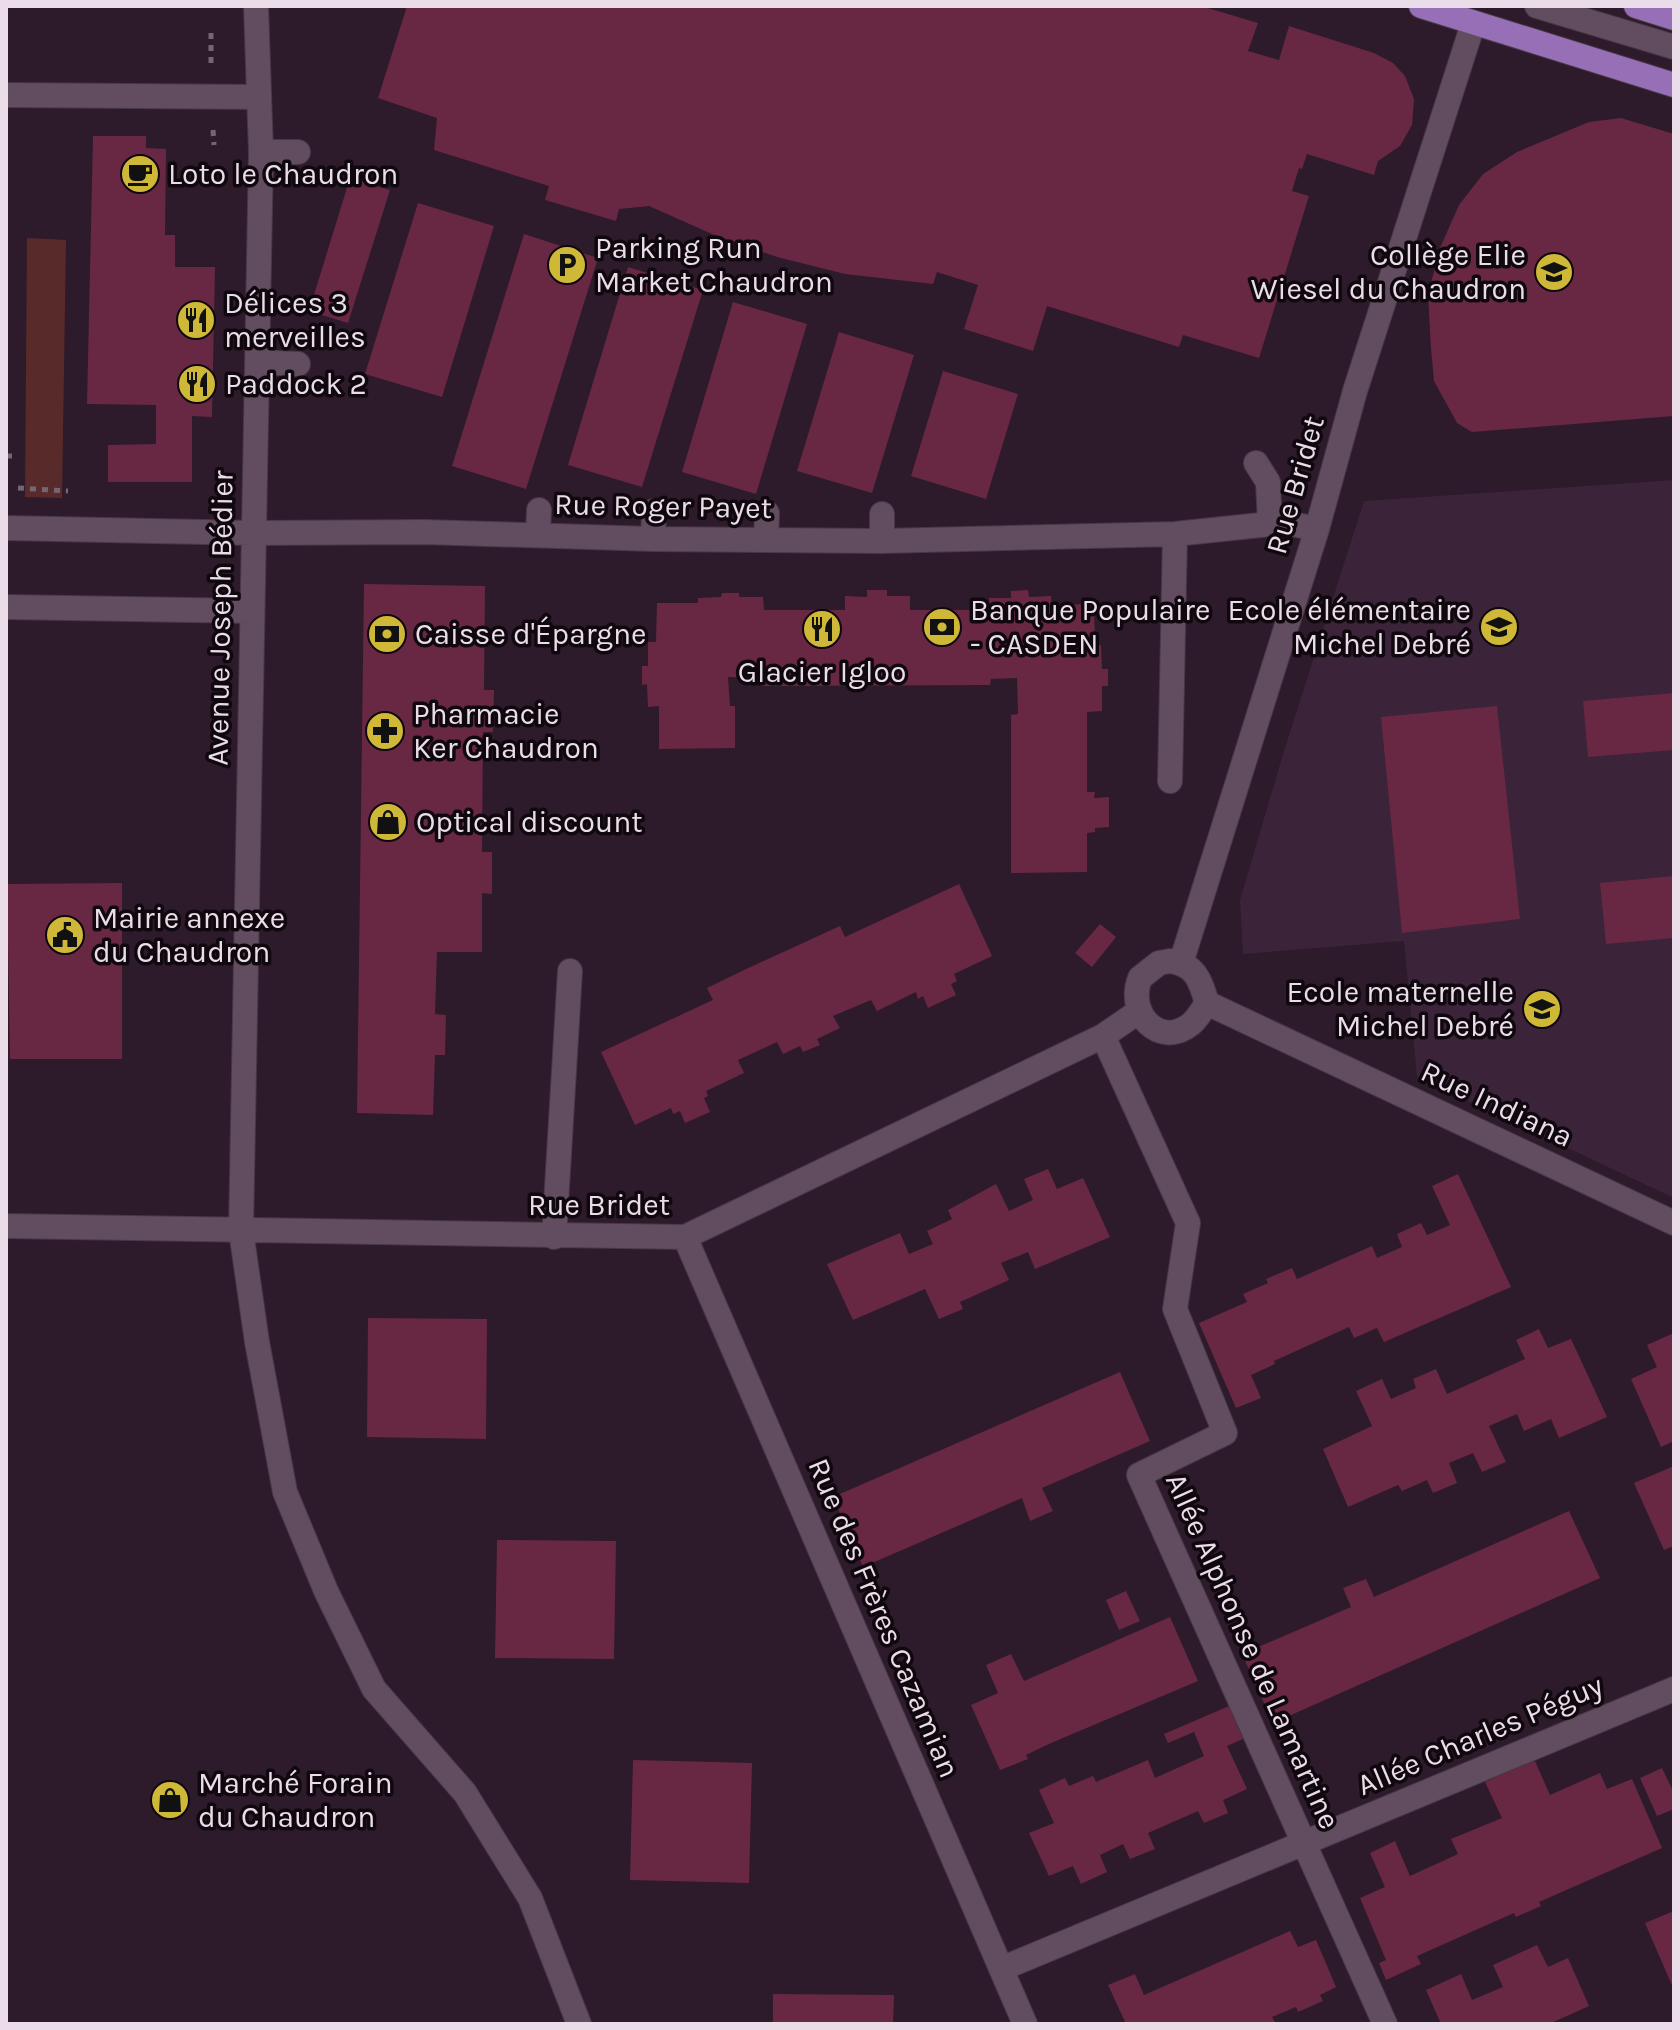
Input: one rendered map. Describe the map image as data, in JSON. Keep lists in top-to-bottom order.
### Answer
{
  "streets": {
    "street": [
      "Rue Bridet",
      "Rue Roger Payet",
      "Avenue Joseph Bédier",
      "Rue Indiana",
      "Rue des Frères Cazamian",
      "Allée Alphonse de Lamartine",
      "Allée Charles Péguy"
    ]
  },
  "crossings": [
    ["Rue Bridet", "Rue Roger Payet"],
    ["Rue Bridet", "Avenue Joseph Bédier"],
    ["Rue Bridet", "Rue Indiana"],
    ["Rue Bridet", "Rue des Frères Cazamian"],
    ["Rue Bridet", "Allée Alphonse de Lamartine"],
    ["Rue Roger Payet", "Avenue Joseph Bédier"],
    ["Rue des Frères Cazamian", "Allée Charles Péguy"],
    ["Allée Alphonse de Lamartine", "Allée Charles Péguy"]
  ],
  "places": {
    "cafe": ["Loto le Chaudron"],
    "parking": ["Parking Run Market Chaudron"],
    "school or university": ["Collège Elie Wiesel du Chaudron", "Ecole élémentaire Michel Debré", "Ecole maternelle Michel Debré"],
    "restaurant": ["Délices 3 merveilles", "Paddock 2", "Glacier Igloo"],
    "bank": ["Banque Populaire - CASDEN", "Caisse d'Épargne"],
    "pharmacy": ["Pharmacie Ker Chaudron"],
    "shop": ["Optical discount", "Marché Forain du Chaudron"],
    "public building": ["Mairie annexe du Chaudron"]
  }
}
